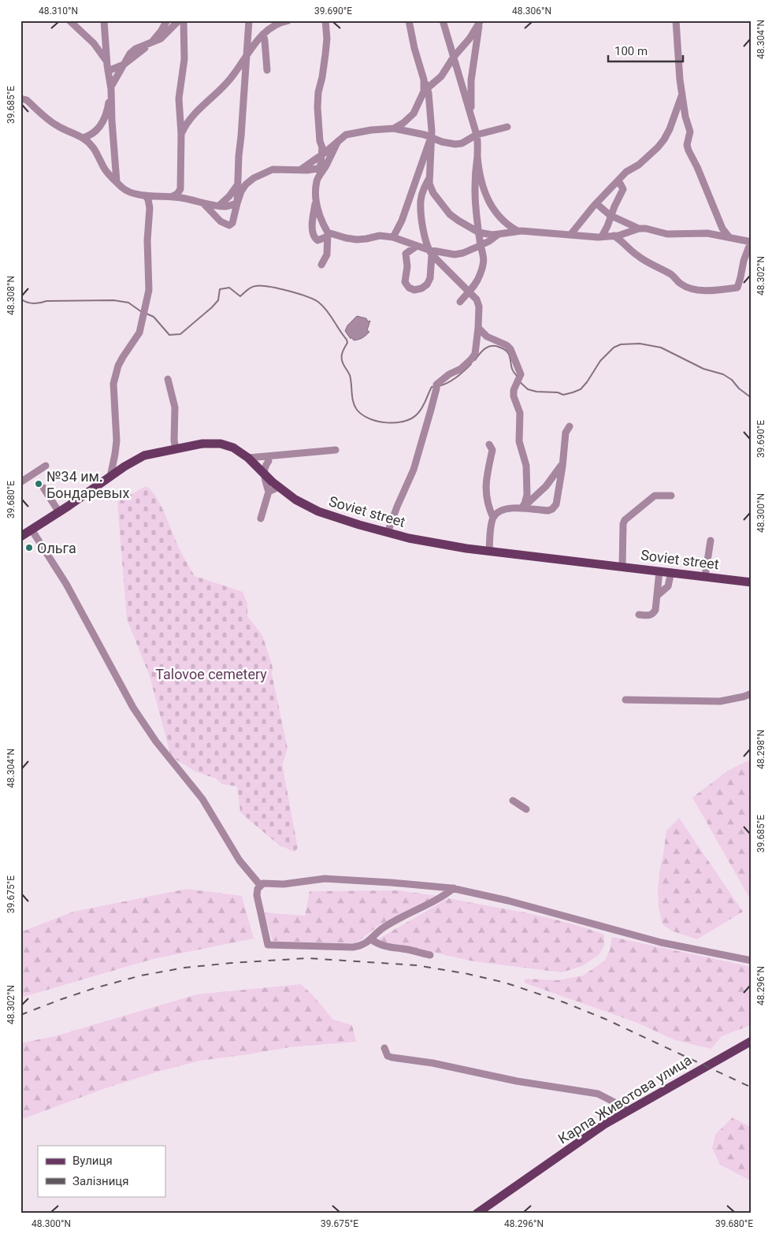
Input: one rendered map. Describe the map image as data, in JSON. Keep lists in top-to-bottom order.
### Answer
{
  "streets": {
    "main road": ["Soviet street", "Карпа Животова улица"]
  },
  "parks": ["Talovoe cemetery"],
  "places": ["№34 им. Бондаревых", "Ольга"],
  "legend": ["Вулиця", "Залізниця"],
  "scale_bar": "100 m",
  "coordinates": [
    "48.310°N",
    "39.690°E",
    "48.306°N",
    "48.304°N",
    "39.685°E",
    "48.302°N",
    "48.308°N",
    "39.680°E",
    "48.300°N",
    "48.298°N",
    "39.675°E",
    "48.296°N"
  ]
}
